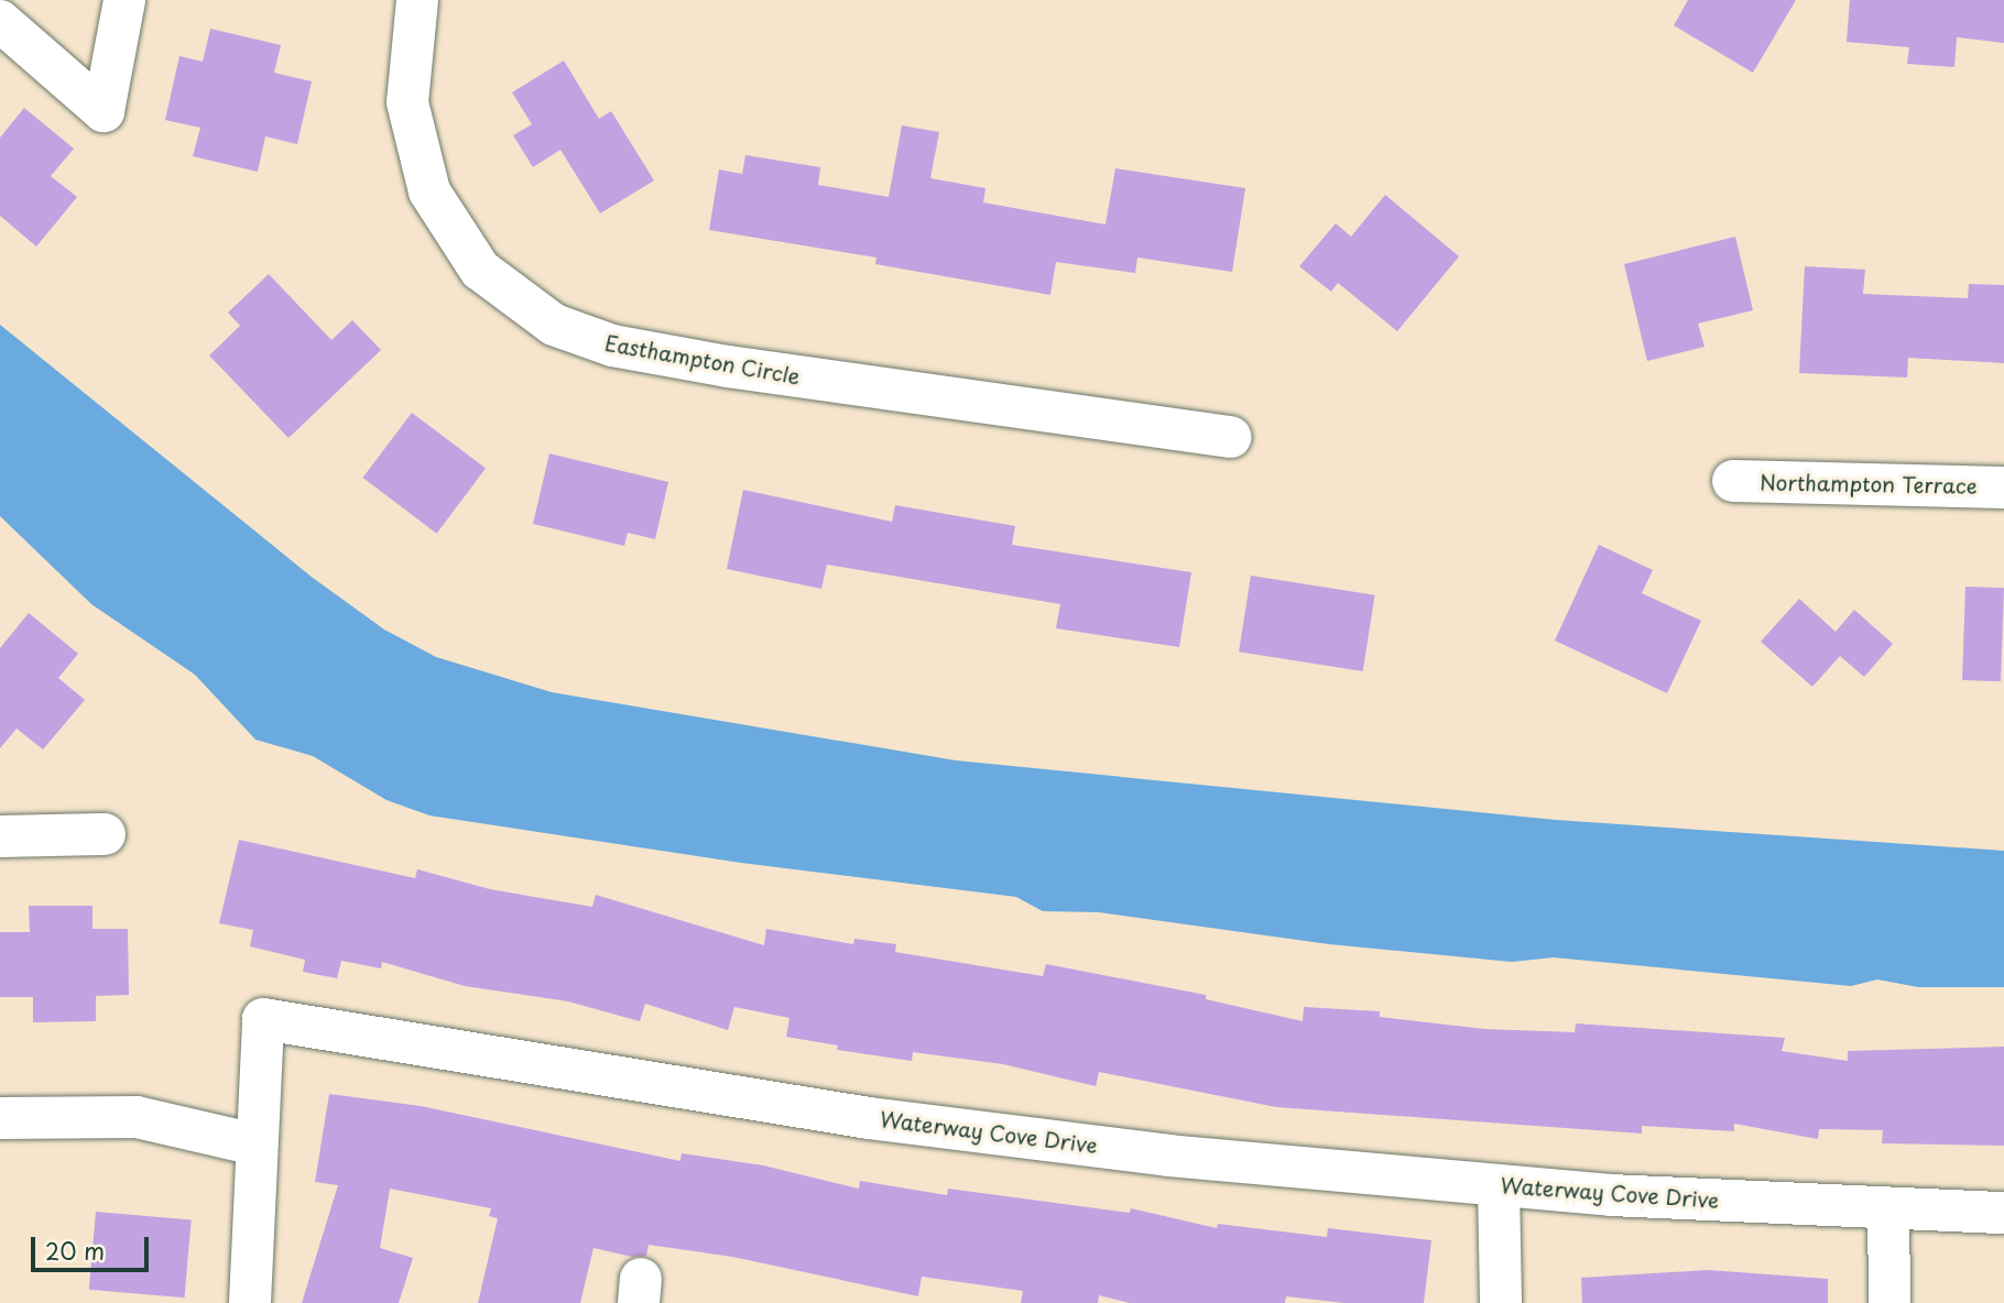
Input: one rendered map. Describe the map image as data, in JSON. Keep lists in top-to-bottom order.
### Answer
{
  "streets": {
    "street": ["Easthampton Circle", "Northampton Terrace", "Waterway Cove Drive"]
  },
  "scale_bar": "20 m"
}
